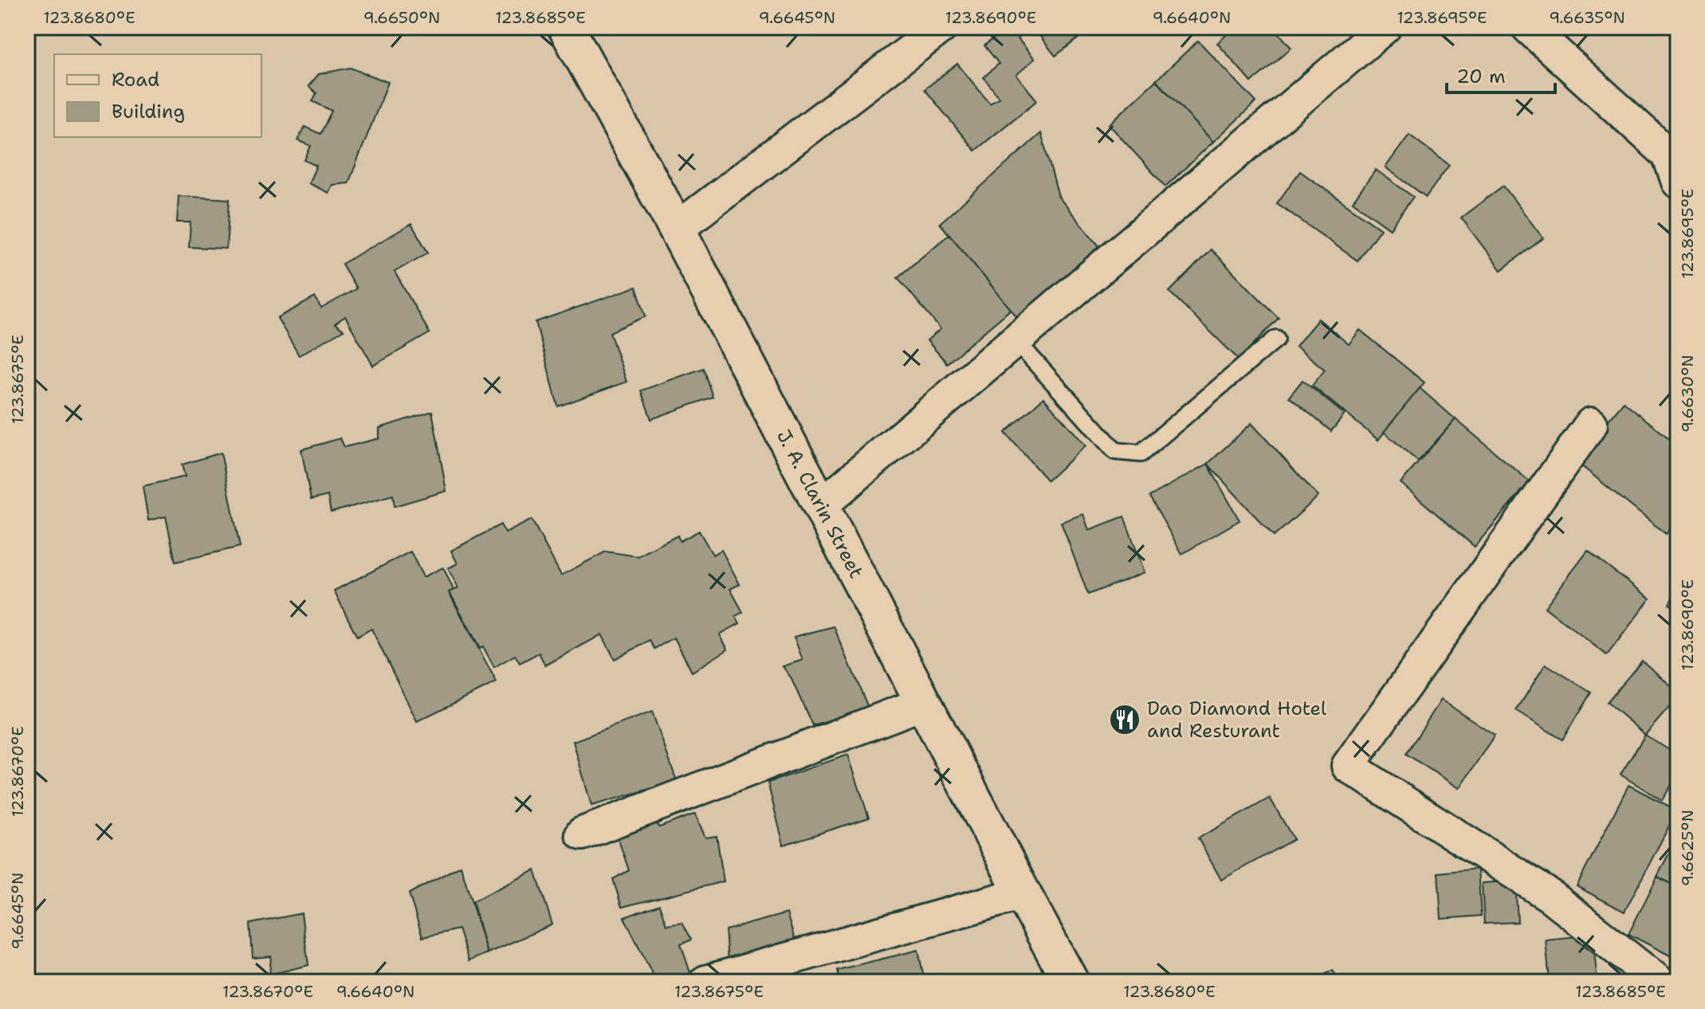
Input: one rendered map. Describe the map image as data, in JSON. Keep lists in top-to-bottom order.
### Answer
{
  "streets": {
    "main road": ["J. A. Clarin Street"]
  },
  "places": {
    "restaurant": ["Dao Diamond Hotel and Resturant"]
  },
  "legend": ["Road", "Building"],
  "scale_bar": "20 m",
  "coordinates": [
    "123.8680°E",
    "9.6650°N",
    "123.8685°E",
    "9.6645°N",
    "123.8690°E",
    "9.6640°N",
    "123.8695°E",
    "9.6635°N",
    "123.8675°E",
    "9.6630°N",
    "123.8670°E",
    "9.6625°N"
  ]
}
